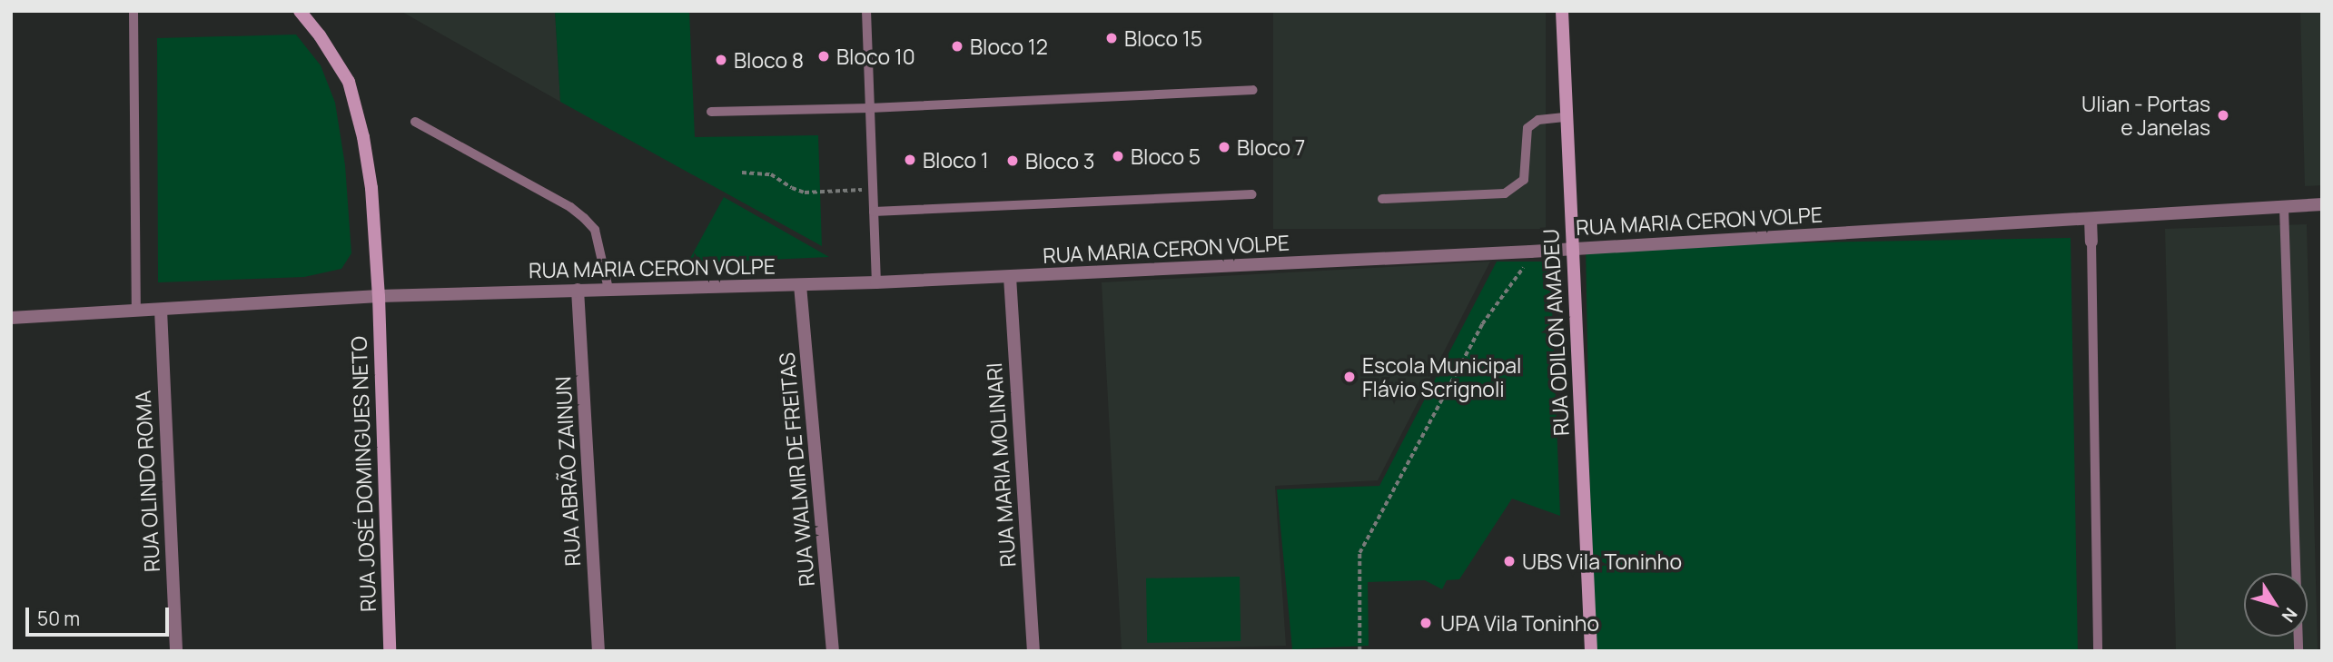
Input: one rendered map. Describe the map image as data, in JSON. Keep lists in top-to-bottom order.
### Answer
{
  "streets": {
    "street": [
      "RUA MARIA CERON VOLPE",
      "RUA ODILON AMADEU",
      "RUA MARIA MOLINARI",
      "RUA WALMIR DE FREITAS",
      "RUA ABRÃO ZAINUN",
      "RUA JOSÉ DOMINGUES NETO",
      "RUA OLINDO ROMA"
    ]
  },
  "crossings": [
    ["RUA MARIA CERON VOLPE", "RUA ODILON AMADEU"],
    ["RUA MARIA CERON VOLPE", "RUA MARIA MOLINARI"],
    ["RUA MARIA CERON VOLPE", "RUA WALMIR DE FREITAS"],
    ["RUA MARIA CERON VOLPE", "RUA ABRÃO ZAINUN"],
    ["RUA MARIA CERON VOLPE", "RUA JOSÉ DOMINGUES NETO"],
    ["RUA MARIA CERON VOLPE", "RUA OLINDO ROMA"]
  ],
  "places": [
    "Bloco 15",
    "Bloco 12",
    "Bloco 10",
    "Bloco 8",
    "Ulian - Portas e Janelas",
    "Bloco 7",
    "Bloco 5",
    "Bloco 1",
    "Bloco 3",
    "Escola Municipal Flávio Scrignoli",
    "UBS Vila Toninho",
    "UPA Vila Toninho"
  ],
  "scale_bar": "50 m",
  "north": "bottom right"
}
